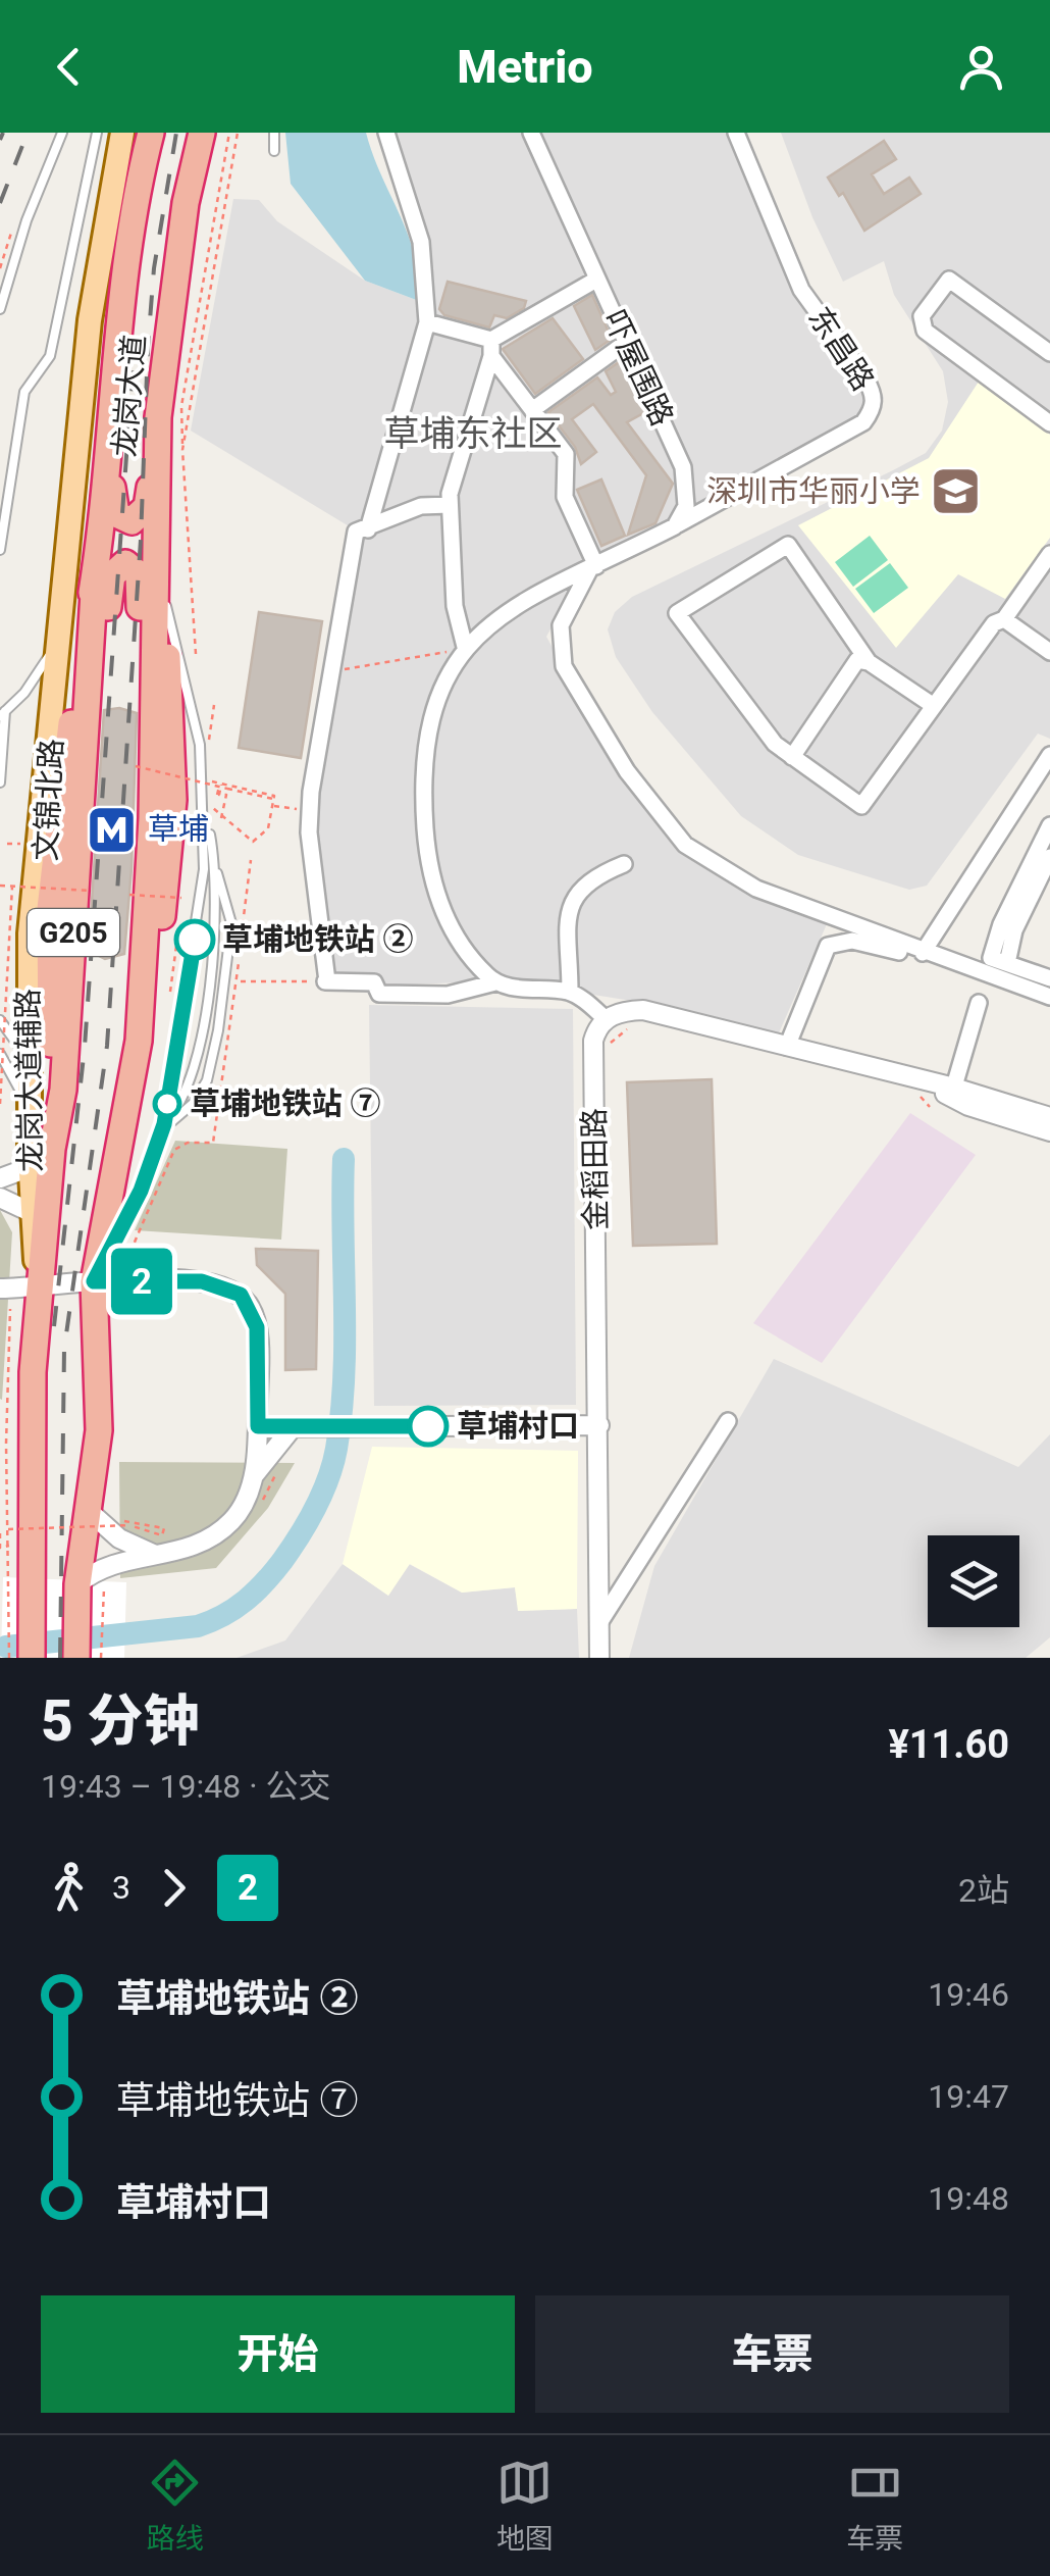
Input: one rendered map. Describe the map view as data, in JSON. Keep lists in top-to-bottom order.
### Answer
{
  "streets": {
    "highway": ["龙岗大道", "文锦北路", "G205"],
    "main road": ["龙岗大道辅路"],
    "street": ["东昌路", "吓屋围路", "金稻田路"]
  },
  "crossings": [
    ["东昌路", "吓屋围路"],
    ["龙岗大道", "文锦北路"],
    ["龙岗大道", "G205"],
    ["龙岗大道", "龙岗大道辅路"],
    ["文锦北路", "G205"],
    ["文锦北路", "龙岗大道辅路"]
  ],
  "districts": ["草埔东社区"],
  "places": {
    "school or university": ["深圳市华丽小学"],
    "metro station": ["草埔"],
    "other": ["草埔地铁站 ②", "草埔地铁站 ⑦", "草埔村口"]
  },
  "lines": ["bus line 2"],
  "page": {
    "header": "Metrio",
    "on_map": "2",
    "heading": ["5 分钟", "19:43 – 19:48 · 公交", "¥11.60"],
    "legs": ["3", "2", "2站"],
    "list": [
      {
        "name": "草埔地铁站 ②",
        "value": "19:46"
      },
      {
        "name": "草埔地铁站 ⑦",
        "value": "19:47"
      },
      {
        "name": "草埔村口",
        "value": "19:48"
      }
    ],
    "buttons": ["开始", "车票"],
    "tabs": ["路线", "地图", "车票"]
  }
}
